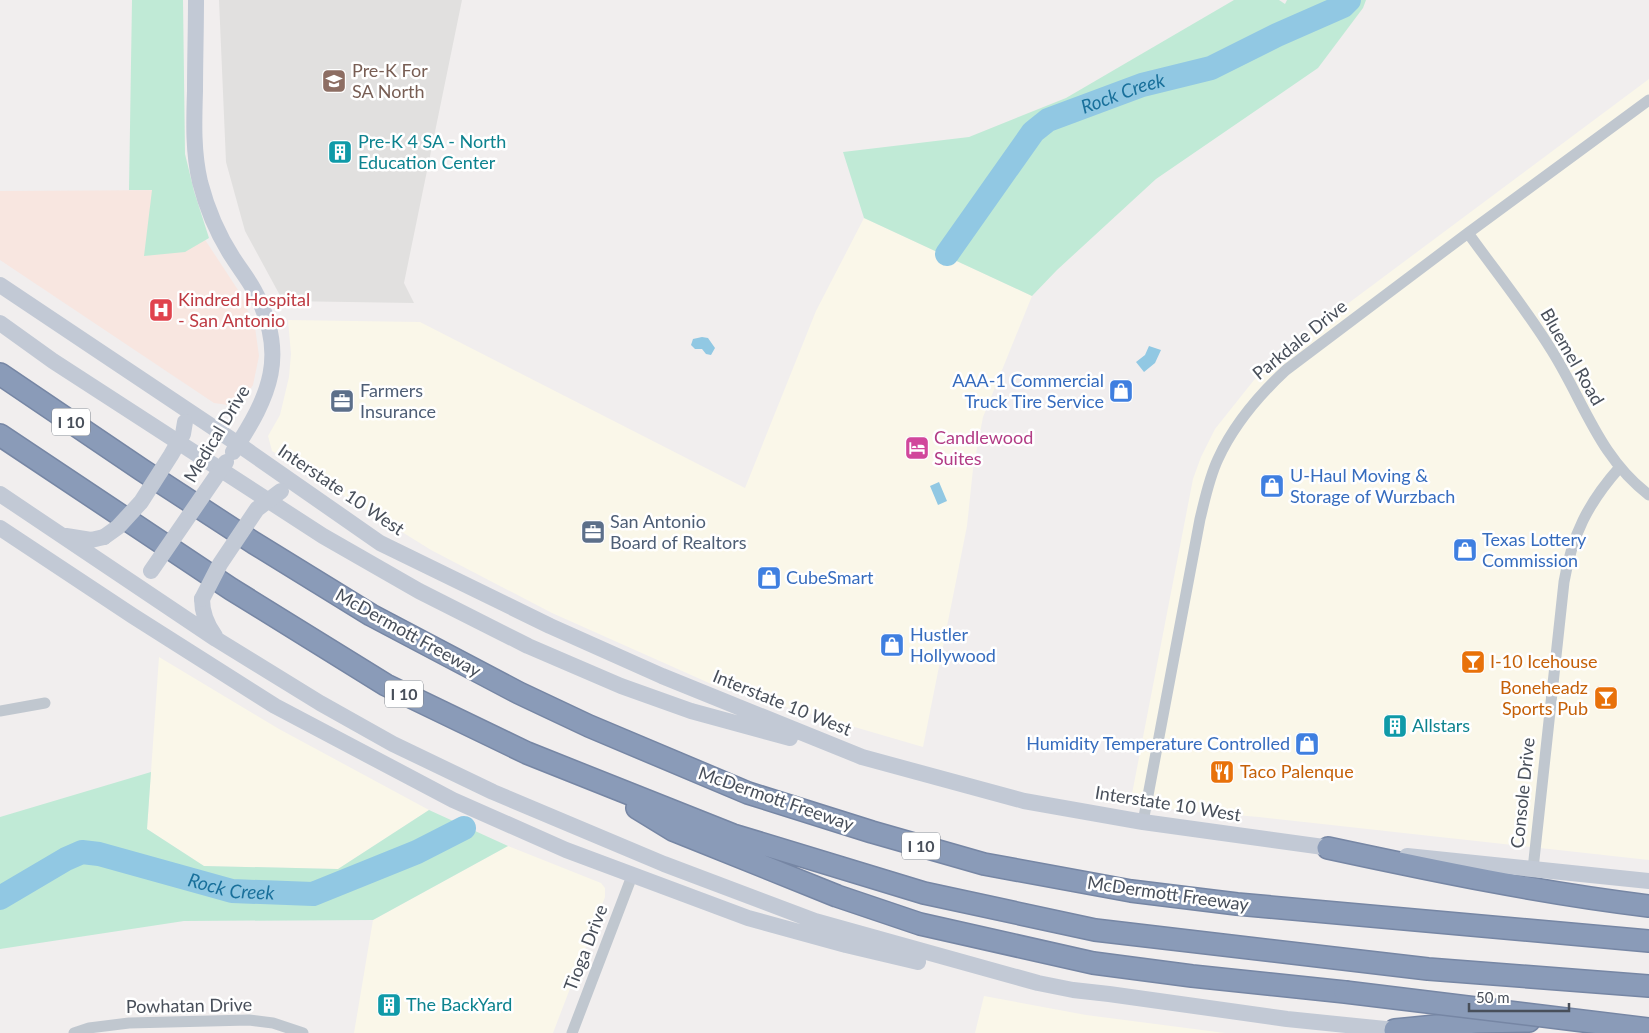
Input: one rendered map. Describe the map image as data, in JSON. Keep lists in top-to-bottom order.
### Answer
{
  "streets": {
    "highway": ["I 10", "McDermott Freeway"],
    "main road": ["Medical Drive", "Interstate 10 West"],
    "street": [
      "Parkdale Drive",
      "Bluemel Road",
      "Console Drive",
      "Tioga Drive",
      "Powhatan Drive"
    ]
  },
  "crossings": [
    ["Parkdale Drive", "Bluemel Road"],
    ["Parkdale Drive", "Interstate 10 West"],
    ["Bluemel Road", "Console Drive"],
    ["Medical Drive", "Interstate 10 West"],
    ["Interstate 10 West", "Console Drive"]
  ],
  "water": ["Rock Creek"],
  "places": {
    "school or university": ["Pre-K For SA North"],
    "building": ["Pre-K 4 SA - North Education Center", "Allstars", "The BackYard"],
    "hospital": ["Kindred Hospital - San Antonio"],
    "shop": [
      "AAA-1 Commercial Truck Tire Service",
      "U-Haul Moving & Storage of Wurzbach",
      "Texas Lottery Commission",
      "CubeSmart",
      "Hustler Hollywood",
      "Humidity Temperature Controlled"
    ],
    "office": ["Farmers Insurance", "San Antonio Board of Realtors"],
    "hotel": ["Candlewood Suites"],
    "bar": ["I-10 Icehouse", "Boneheadz Sports Pub"],
    "restaurant": ["Taco Palenque"]
  },
  "scale_bar": "50 m"
}
